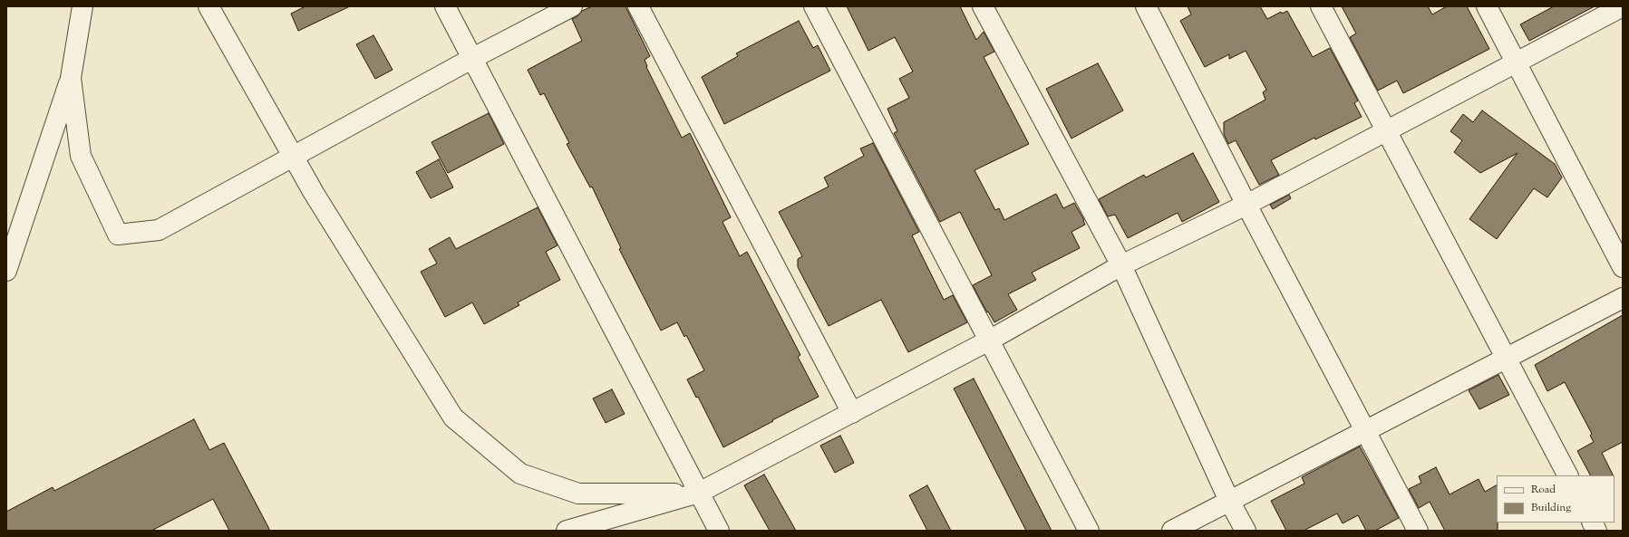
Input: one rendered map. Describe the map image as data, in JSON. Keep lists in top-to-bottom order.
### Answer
{
  "legend": ["Road", "Building"]
}
